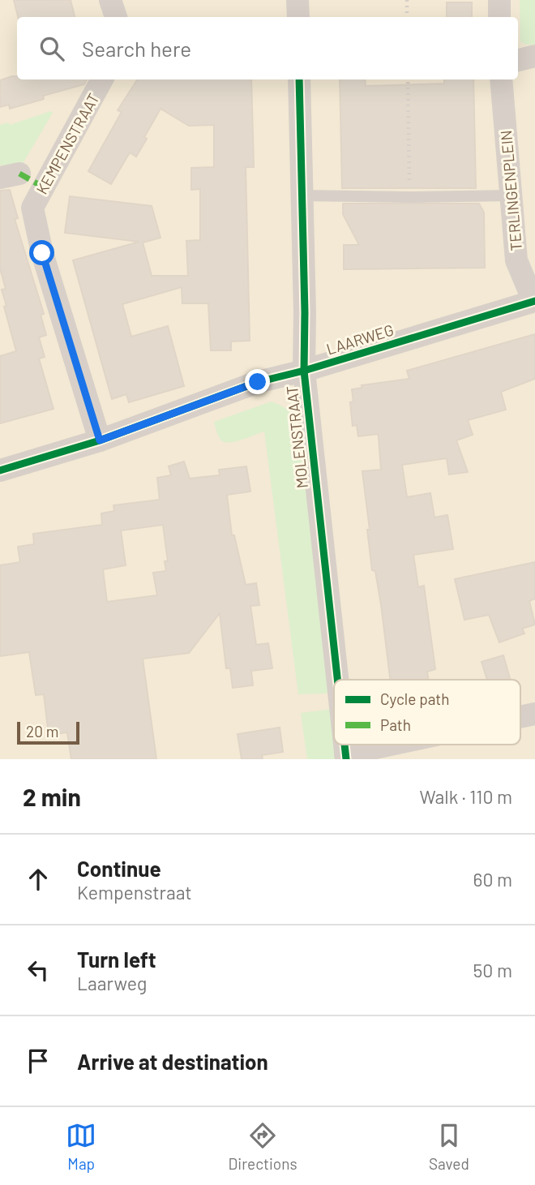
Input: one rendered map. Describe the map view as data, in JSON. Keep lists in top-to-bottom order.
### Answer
{
  "streets": {
    "street": [
      "KEMPENSTRAAT",
      "TERLINGENPLEIN",
      "LAARWEG",
      "MOLENSTRAAT"
    ]
  },
  "crossings": [
    ["KEMPENSTRAAT", "LAARWEG"],
    ["TERLINGENPLEIN", "LAARWEG"],
    ["LAARWEG", "MOLENSTRAAT"]
  ],
  "legend": ["Cycle path", "Path"],
  "scale_bar": "20 m",
  "page": {
    "search": "Search here",
    "scale": "20 m",
    "heading": ["2 min", "Walk · 110 m"],
    "list": [
      ["Continue", "Kempenstraat", "60 m"],
      ["Turn left", "Laarweg", "50 m"],
      "Arrive at destination"
    ],
    "nav": ["Map", "Directions", "Saved"]
  }
}
